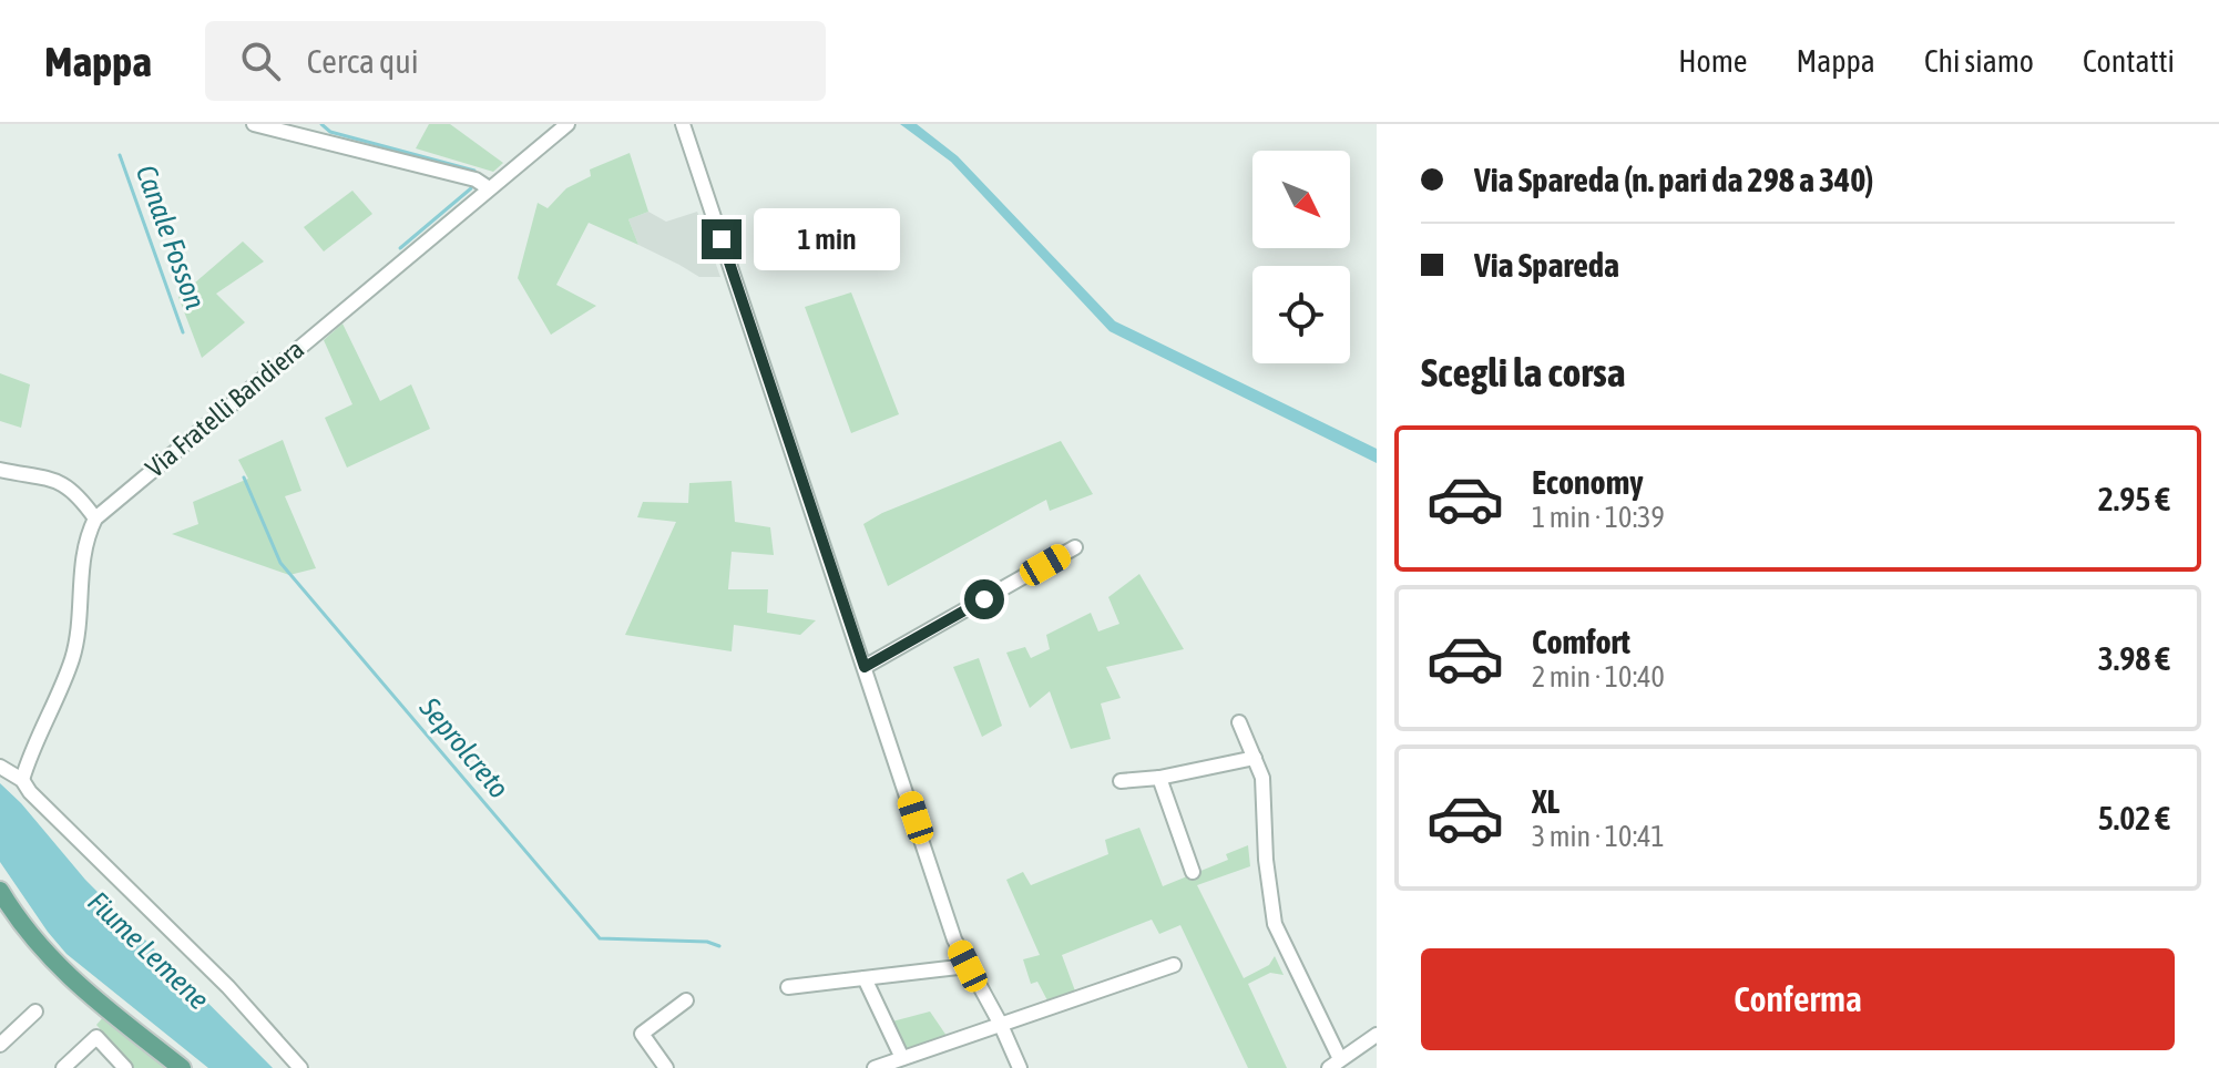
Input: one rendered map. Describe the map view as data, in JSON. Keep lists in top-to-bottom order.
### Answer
{
  "streets": {
    "street": ["Via Fratelli Bandiera"]
  },
  "water": ["Canale Fosson", "Seprolcreto", "Fiume Lemene"],
  "north": "bottom right",
  "page": {
    "header": "Mappa",
    "search": "Cerca qui",
    "nav": [
      "Home",
      "Mappa",
      "Chi siamo",
      "Contatti"
    ],
    "banner": ["Via Spareda (n. pari da 298 a 340)", "Via Spareda"],
    "bubble": "1 min",
    "heading": "Scegli la corsa",
    "list": [
      {
        "name": "Economy",
        "note": "1 min · 10:39",
        "value": "2.95 €"
      },
      {
        "name": "Comfort",
        "note": "2 min · 10:40",
        "value": "3.98 €"
      },
      {
        "name": "XL",
        "note": "3 min · 10:41",
        "value": "5.02 €"
      }
    ],
    "buttons": "Conferma"
  }
}
